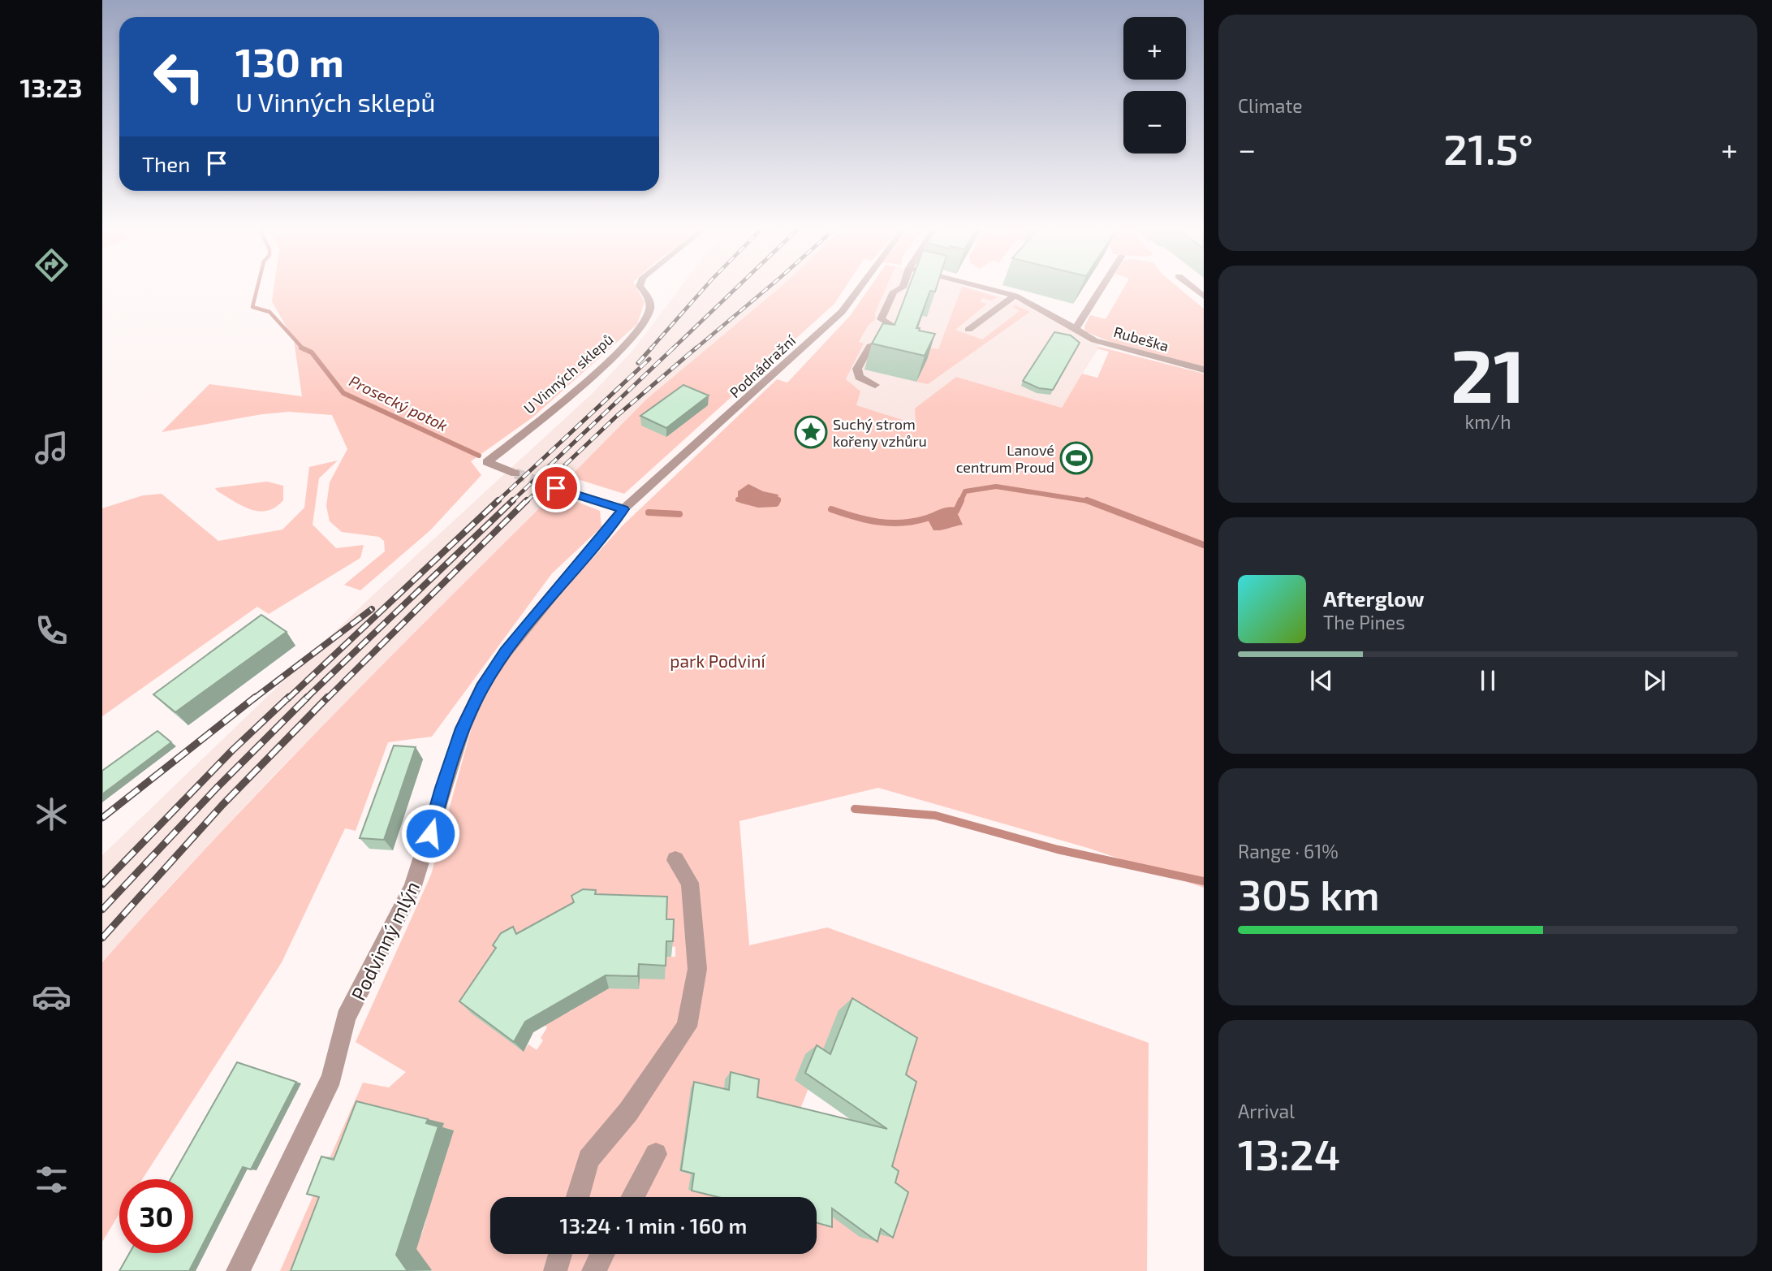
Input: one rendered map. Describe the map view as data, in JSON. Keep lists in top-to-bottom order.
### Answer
{
  "streets": {
    "street": [
      "Rubeška",
      "Podnádražní",
      "U Vinných sklepů",
      "Podvinný mlýn"
    ]
  },
  "crossings": [
    ["Podnádražní", "Podvinný mlýn"]
  ],
  "water": ["Prosecký potok"],
  "parks": ["park Podviní"],
  "places": {
    "place": ["Suchý strom kořeny vzhůru"],
    "sports": ["Lanové centrum Proud"]
  },
  "page": {
    "tabs": "13:23",
    "tile": [
      "Climate",
      ["21", "km/h"],
      ["Range · 61%", "305 km"],
      ["Arrival", "13:24"]
    ],
    "map_buttons": ["+", "−"],
    "turn": ["130 m", "U Vinných sklepů"],
    "heat": ["−", "21.5°", "+"],
    "then": "Then",
    "song": ["Afterglow", "The Pines"],
    "limit": "30",
    "trip": "13:24 · 1 min · 160 m"
  }
}
